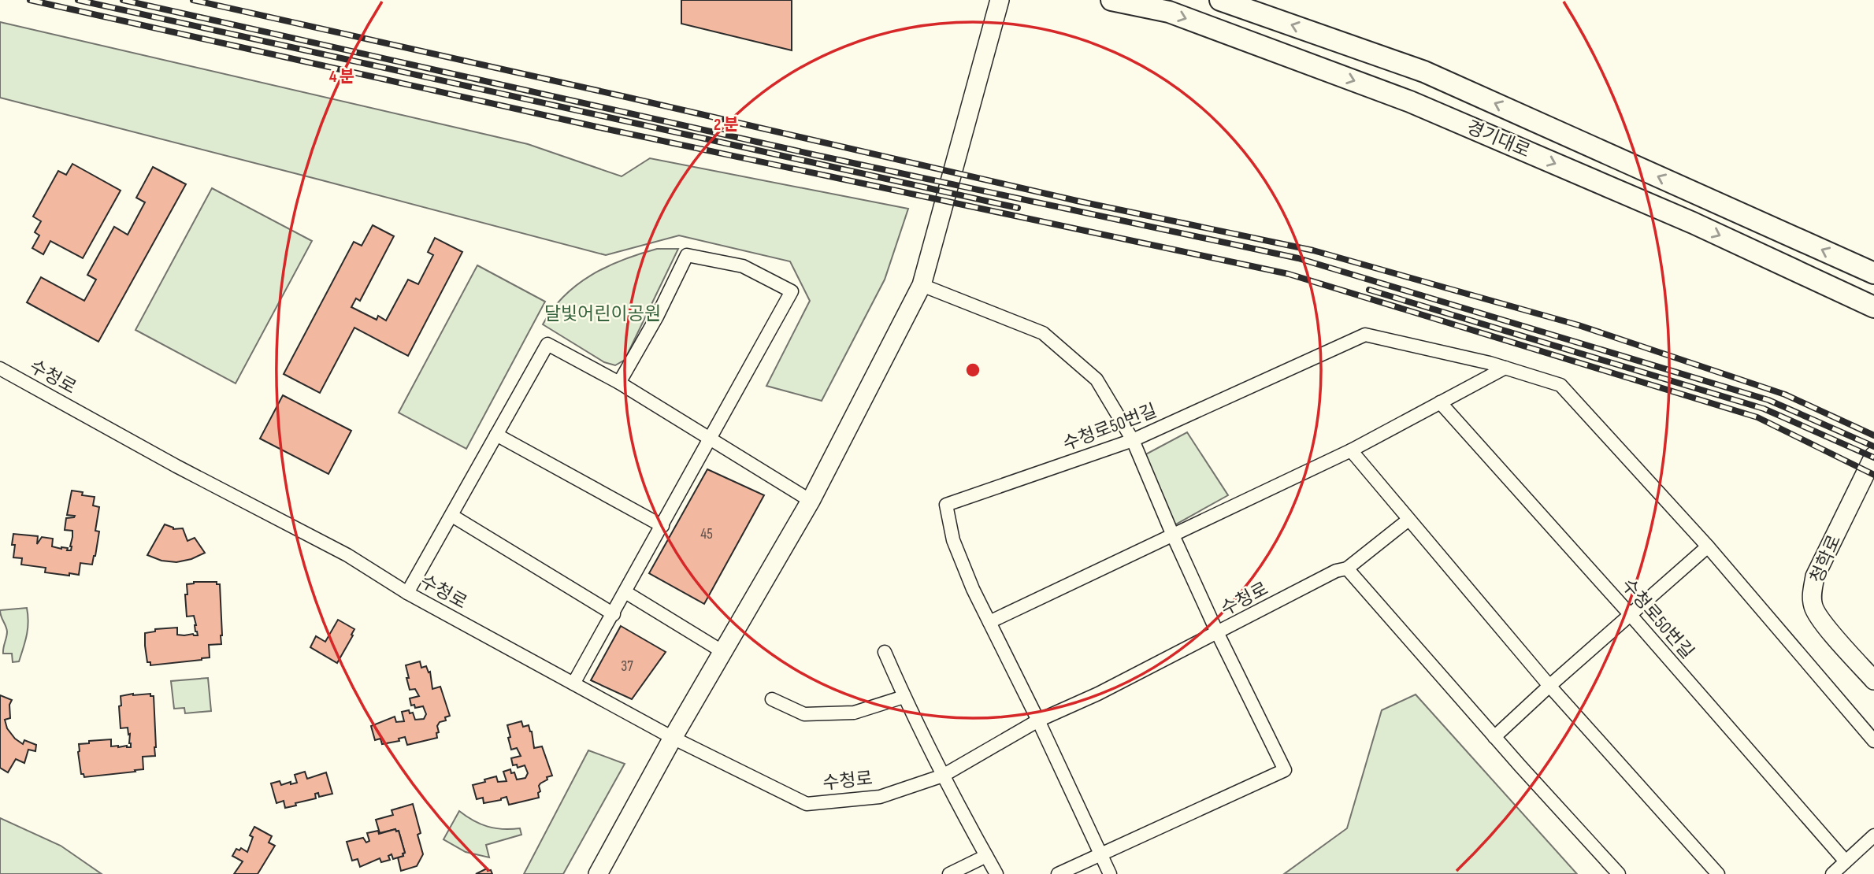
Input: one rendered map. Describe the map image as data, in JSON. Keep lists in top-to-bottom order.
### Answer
{
  "streets": {
    "main road": ["경기대로"],
    "street": ["수청로", "수청로50번길", "청학로"]
  },
  "crossings": [
    ["수청로", "수청로50번길"]
  ],
  "parks": ["달빛어린이공원"],
  "house_numbers": ["45", "37"],
  "rings": ["4 분", "2 분"]
}
